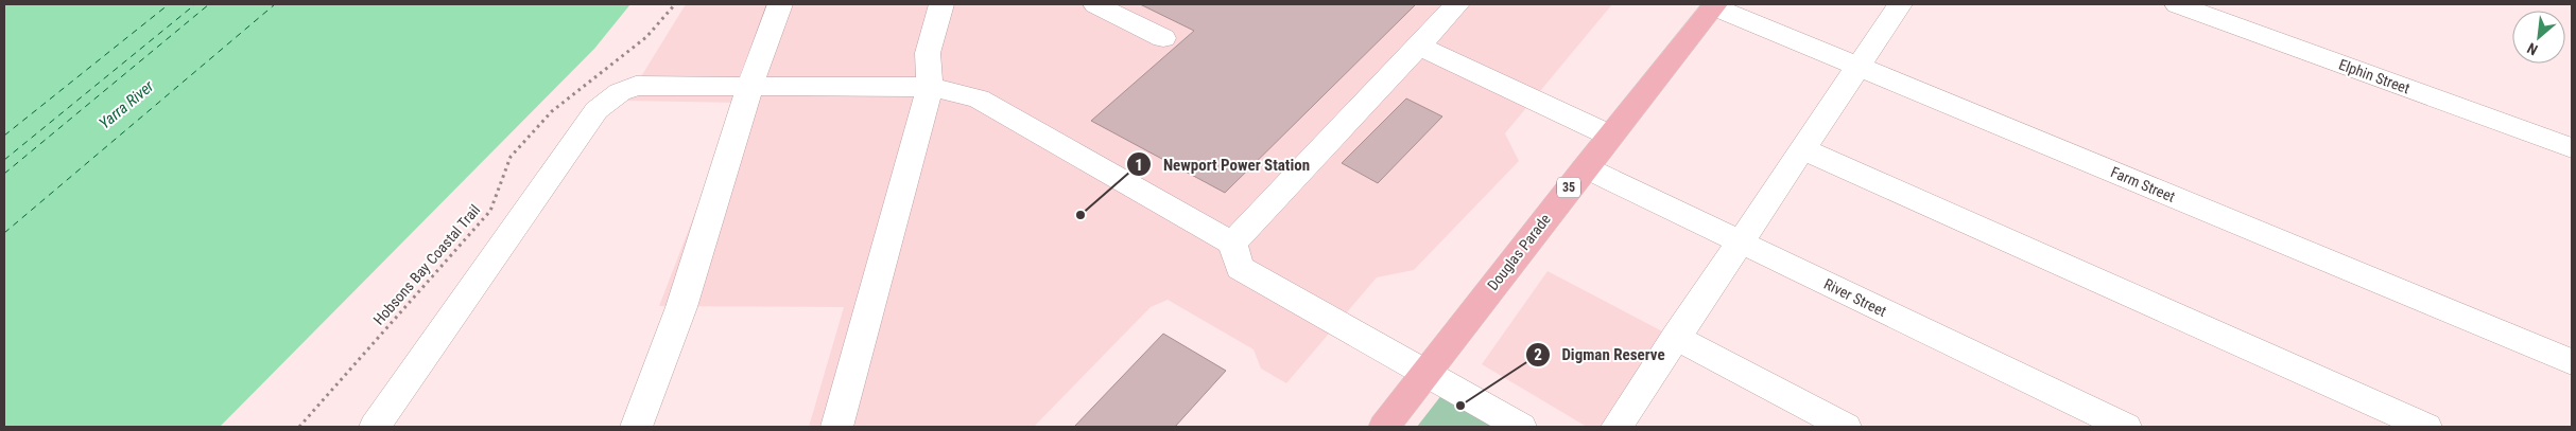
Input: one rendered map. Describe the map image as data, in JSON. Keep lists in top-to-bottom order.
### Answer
{
  "streets": {
    "main road": ["35", "Douglas Parade"],
    "street": ["Elphin Street", "Farm Street", "River Street"],
    "path": ["Hobsons Bay Coastal Trail"]
  },
  "crossings": [
    ["Farm Street", "Douglas Parade"],
    ["Douglas Parade", "River Street"]
  ],
  "water": ["Yarra River"],
  "places": ["Newport Power Station", "Digman Reserve"],
  "north": "bottom left"
}
